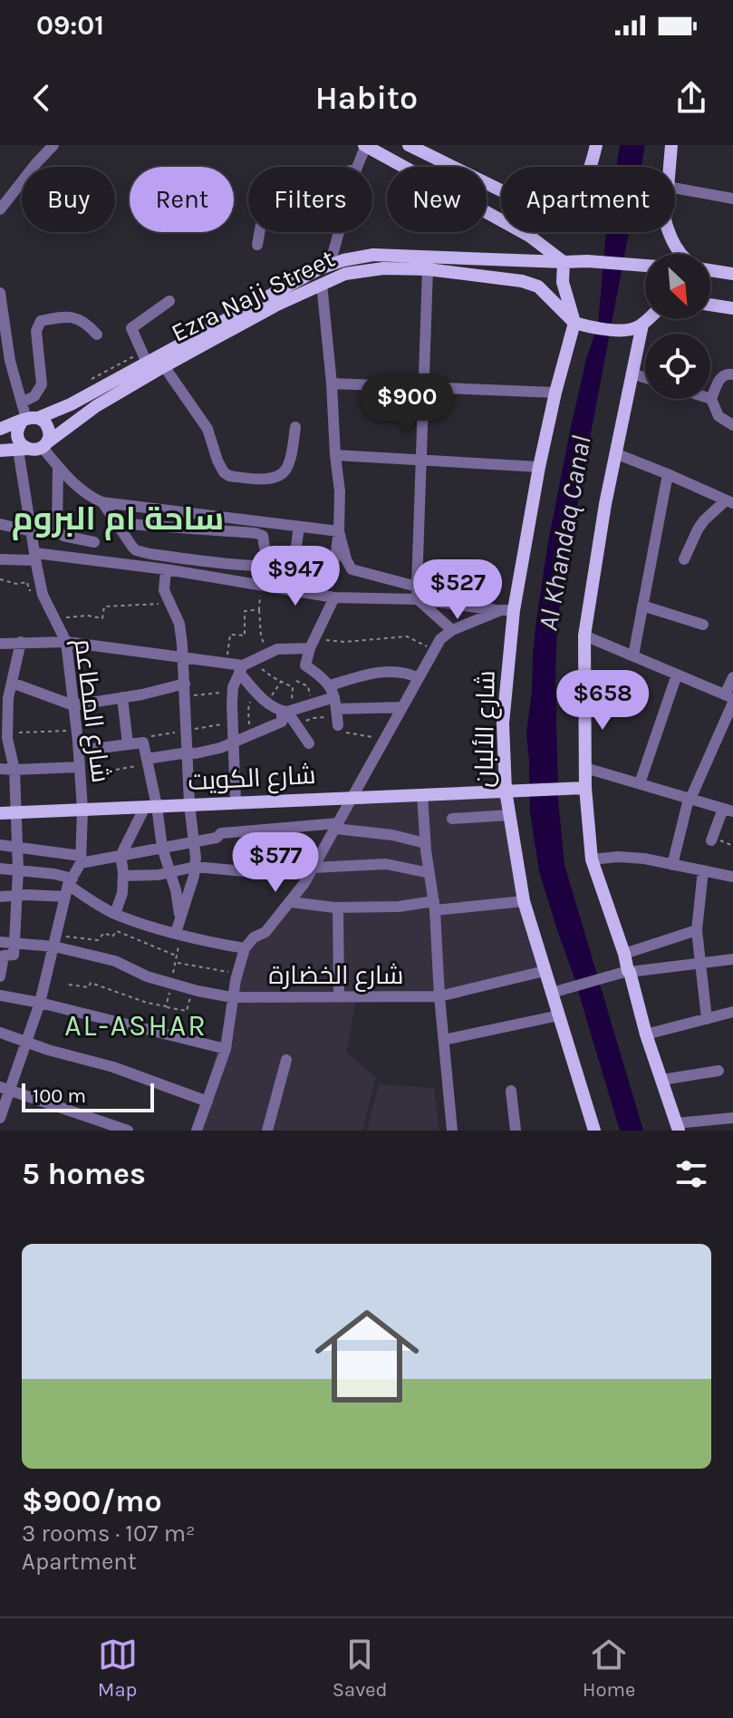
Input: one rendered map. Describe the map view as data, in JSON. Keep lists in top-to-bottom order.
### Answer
{
  "streets": {
    "main road": ["Ezra Naji Street", "شارع الألبان", "شارع الكويت"],
    "street": ["شارع المطاعم", "شارع الخضارة"]
  },
  "crossings": [
    ["Ezra Naji Street", "شارع المطاعم"],
    ["Ezra Naji Street", "شارع الألبان"],
    ["شارع المطاعم", "شارع الكويت"],
    ["شارع الألبان", "شارع الكويت"],
    ["شارع الألبان", "شارع الخضارة"]
  ],
  "districts": ["ساحة ام البروم", "AL-ASHAR"],
  "water": ["Al Khandaq Canal"],
  "scale_bar": "100 m",
  "north": "bottom right",
  "page": {
    "status": "09:01",
    "header": "Habito",
    "chip": [
      "Buy",
      "Rent",
      "Filters",
      "New",
      "Apartment"
    ],
    "price": [
      "$900",
      "$947",
      "$527",
      "$658",
      "$577"
    ],
    "scale": "100 m",
    "heading": "5 homes",
    "list": [
      {
        "name": "$900/mo",
        "note": "3 rooms · 107 m² · Apartment"
      }
    ],
    "tabs": ["Map", "Saved", "Home"]
  }
}
